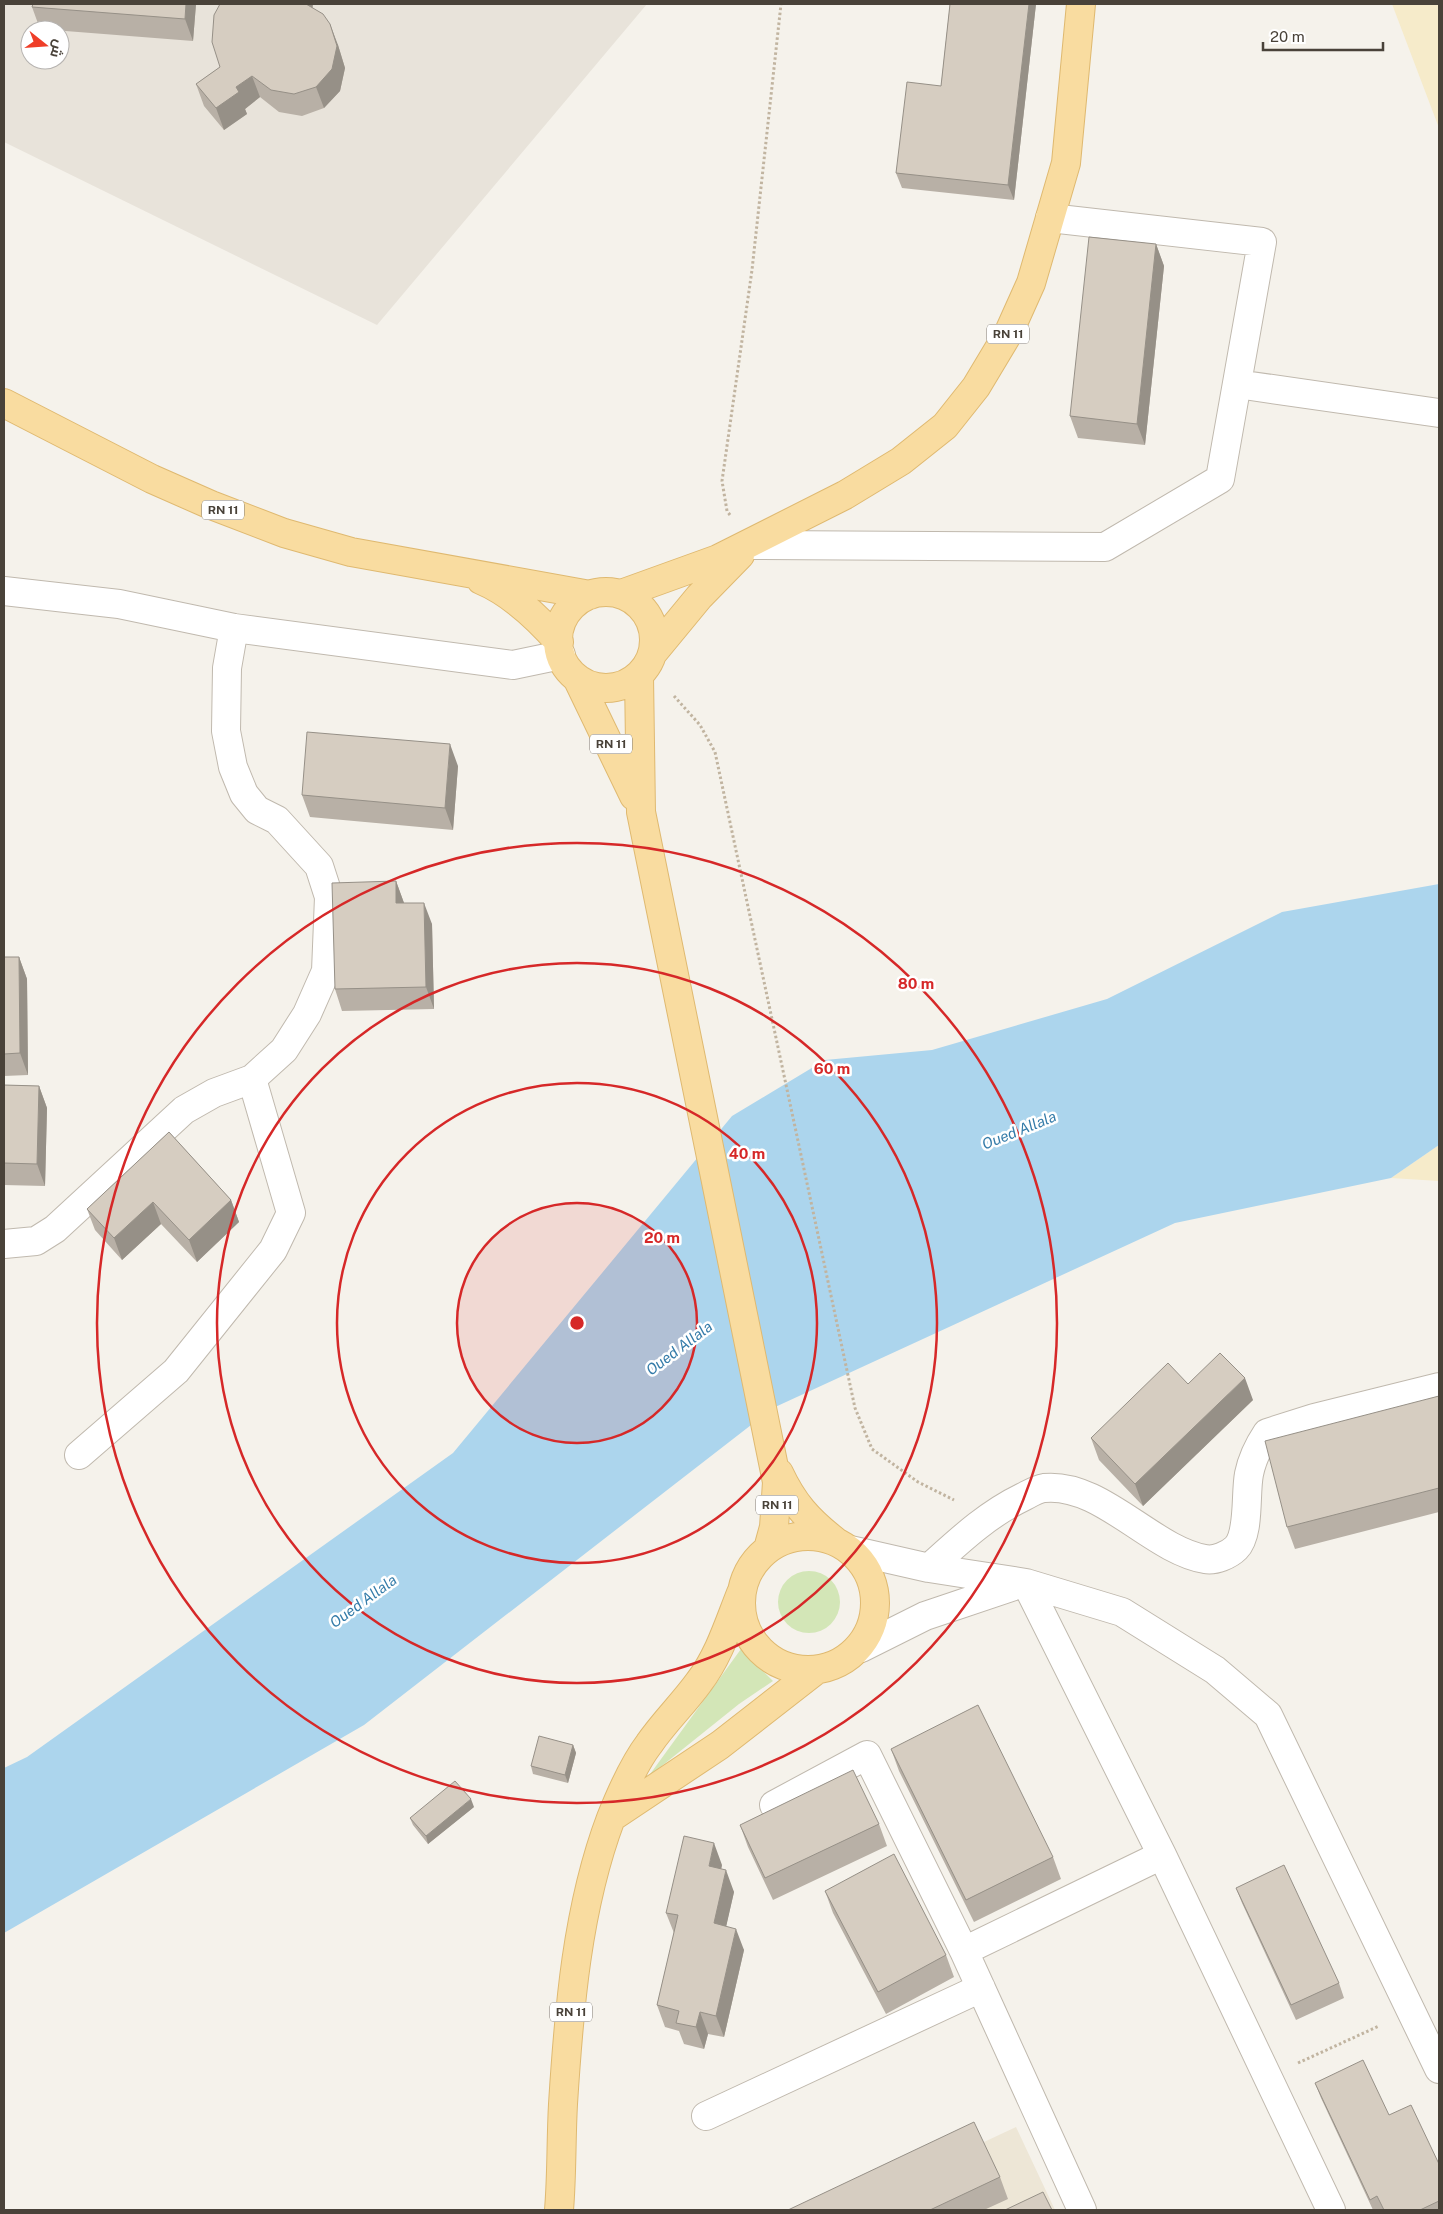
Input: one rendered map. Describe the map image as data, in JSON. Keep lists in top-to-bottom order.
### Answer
{
  "streets": {
    "main road": ["RN 11"]
  },
  "water": ["Oued Allala"],
  "scale_bar": "20 m",
  "north": "right",
  "rings": [
    "80 m",
    "60 m",
    "40 m",
    "20 m"
  ]
}
